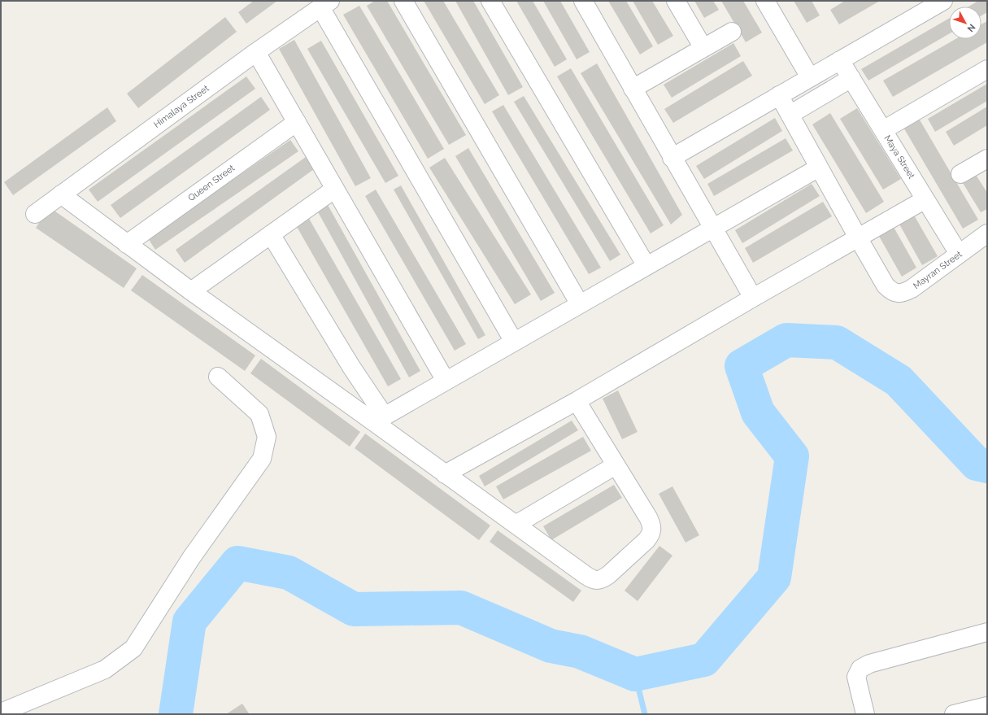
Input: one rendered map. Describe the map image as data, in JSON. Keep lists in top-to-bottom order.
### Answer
{
  "streets": {
    "street": [
      "Himalaya Street",
      "Maya Street",
      "Queen Street",
      "Mayran Street"
    ]
  },
  "crossings": [
    ["Maya Street", "Mayran Street"]
  ],
  "north": "bottom right"
}
